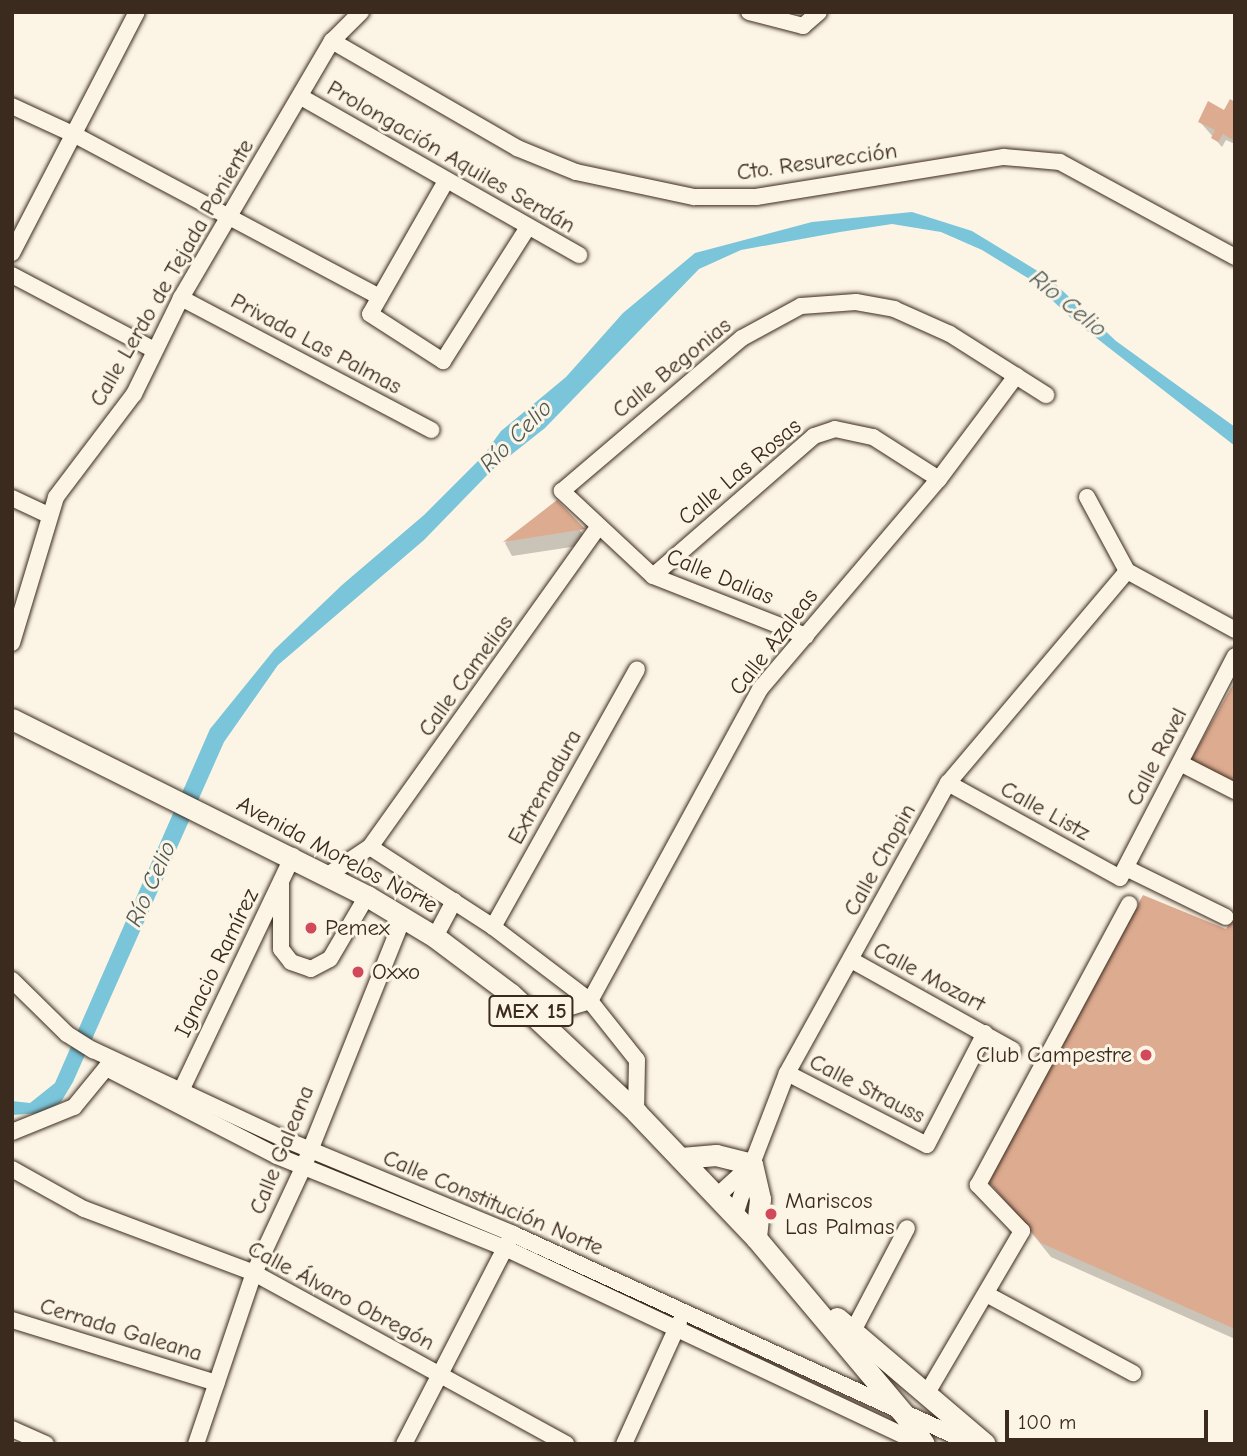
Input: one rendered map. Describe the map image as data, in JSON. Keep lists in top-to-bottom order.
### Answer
{
  "streets": {
    "main road": ["Avenida Morelos Norte", "MEX 15"],
    "street": [
      "Prolongación Aquiles Serdán",
      "Cto. Resurección",
      "Calle Lerdo de Tejada Poniente",
      "Privada Las Palmas",
      "Calle Begonias",
      "Calle Las Rosas",
      "Calle Dalias",
      "Calle Azaleas",
      "Calle Camelias",
      "Calle Ravel",
      "Extremadura",
      "Calle Listz",
      "Calle Chopin",
      "Ignacio Ramírez",
      "Calle Mozart",
      "Calle Strauss",
      "Calle Galeana",
      "Calle Constitución Norte",
      "Calle Álvaro Obregón",
      "Cerrada Galeana"
    ]
  },
  "crossings": [
    ["Prolongación Aquiles Serdán", "Calle Lerdo de Tejada Poniente"],
    ["Cto. Resurección", "Calle Lerdo de Tejada Poniente"],
    ["Calle Lerdo de Tejada Poniente", "Privada Las Palmas"],
    ["Calle Begonias", "Calle Dalias"],
    ["Calle Begonias", "Calle Azaleas"],
    ["Calle Las Rosas", "Calle Dalias"],
    ["Calle Las Rosas", "Calle Azaleas"],
    ["Calle Dalias", "Calle Azaleas"],
    ["Calle Dalias", "Calle Camelias"],
    ["Calle Azaleas", "Avenida Morelos Norte"],
    ["Calle Camelias", "Avenida Morelos Norte"],
    ["Calle Ravel", "Calle Listz"],
    ["Extremadura", "Avenida Morelos Norte"],
    ["Calle Listz", "Calle Chopin"],
    ["Avenida Morelos Norte", "Calle Chopin"],
    ["Avenida Morelos Norte", "Ignacio Ramírez"],
    ["Avenida Morelos Norte", "MEX 15"],
    ["Avenida Morelos Norte", "Calle Galeana"],
    ["Calle Chopin", "Calle Mozart"],
    ["Calle Chopin", "Calle Strauss"],
    ["Ignacio Ramírez", "Calle Constitución Norte"],
    ["Calle Mozart", "Calle Strauss"],
    ["MEX 15", "Calle Constitución Norte"],
    ["Calle Galeana", "Calle Constitución Norte"],
    ["Calle Galeana", "Calle Álvaro Obregón"],
    ["Calle Galeana", "Cerrada Galeana"]
  ],
  "water": ["Río Celio"],
  "places": [
    "Pemex",
    "Oxxo",
    "Club Campestre",
    "Mariscos Las Palmas"
  ],
  "scale_bar": "100 m"
}
